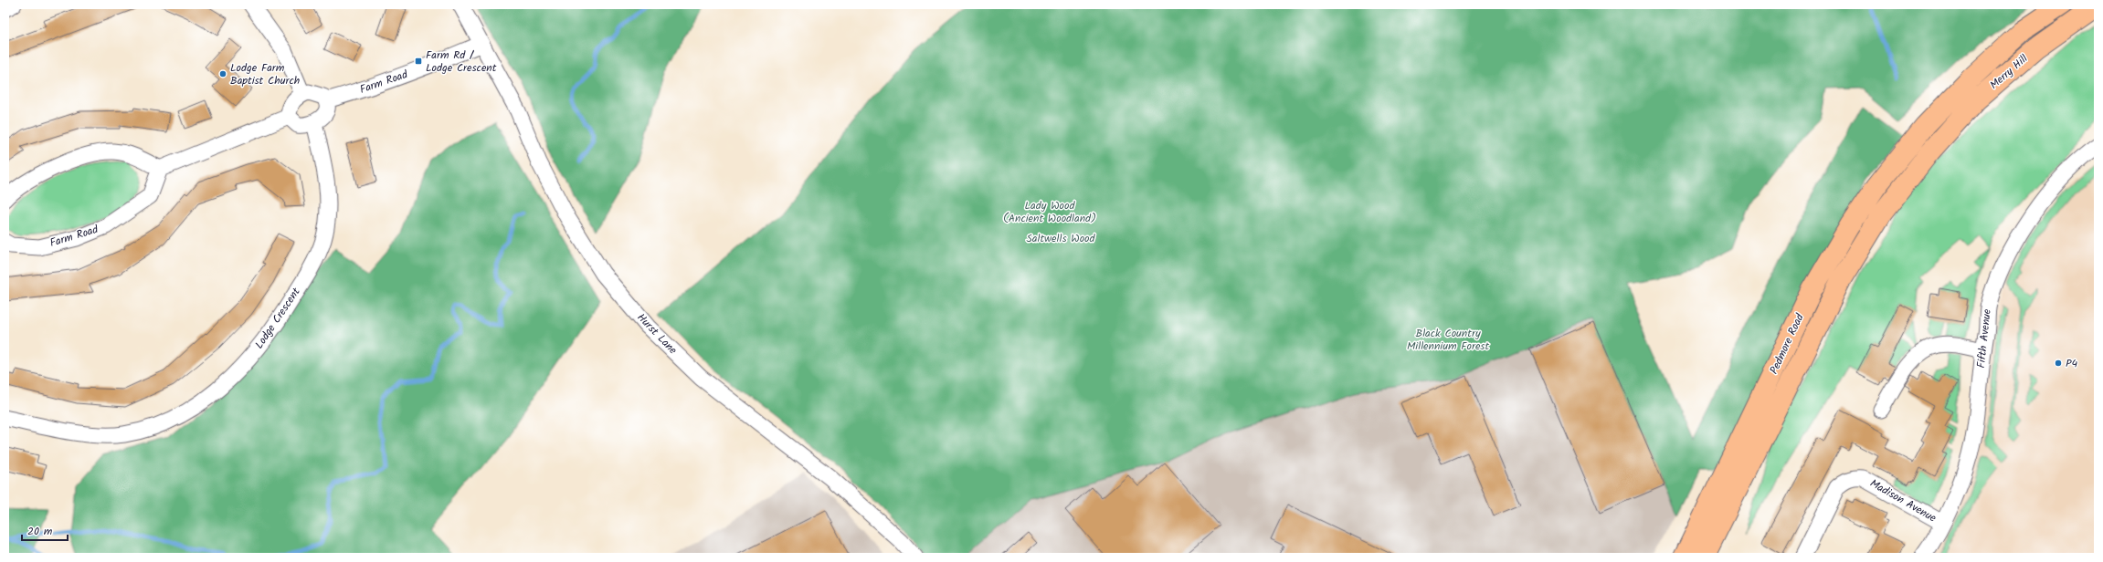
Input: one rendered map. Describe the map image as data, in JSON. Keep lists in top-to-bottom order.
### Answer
{
  "streets": {
    "highway": ["Merry Hill", "Pedmore Road"],
    "street": [
      "Farm Road",
      "Lodge Crescent",
      "Hurst Lane",
      "Fifth Avenue",
      "Madison Avenue"
    ]
  },
  "crossings": [
    ["Merry Hill", "Pedmore Road"],
    ["Farm Road", "Lodge Crescent"],
    ["Farm Road", "Hurst Lane"],
    ["Fifth Avenue", "Madison Avenue"]
  ],
  "parks": ["Lady Wood (Ancient Woodland)", "Saltwells Wood", "Black Country Millennium Forest"],
  "places": {
    "transit": ["Farm Rd / Lodge Crescent"],
    "other": ["Lodge Farm Baptist Church", "P4"]
  },
  "scale_bar": "20 m"
}
